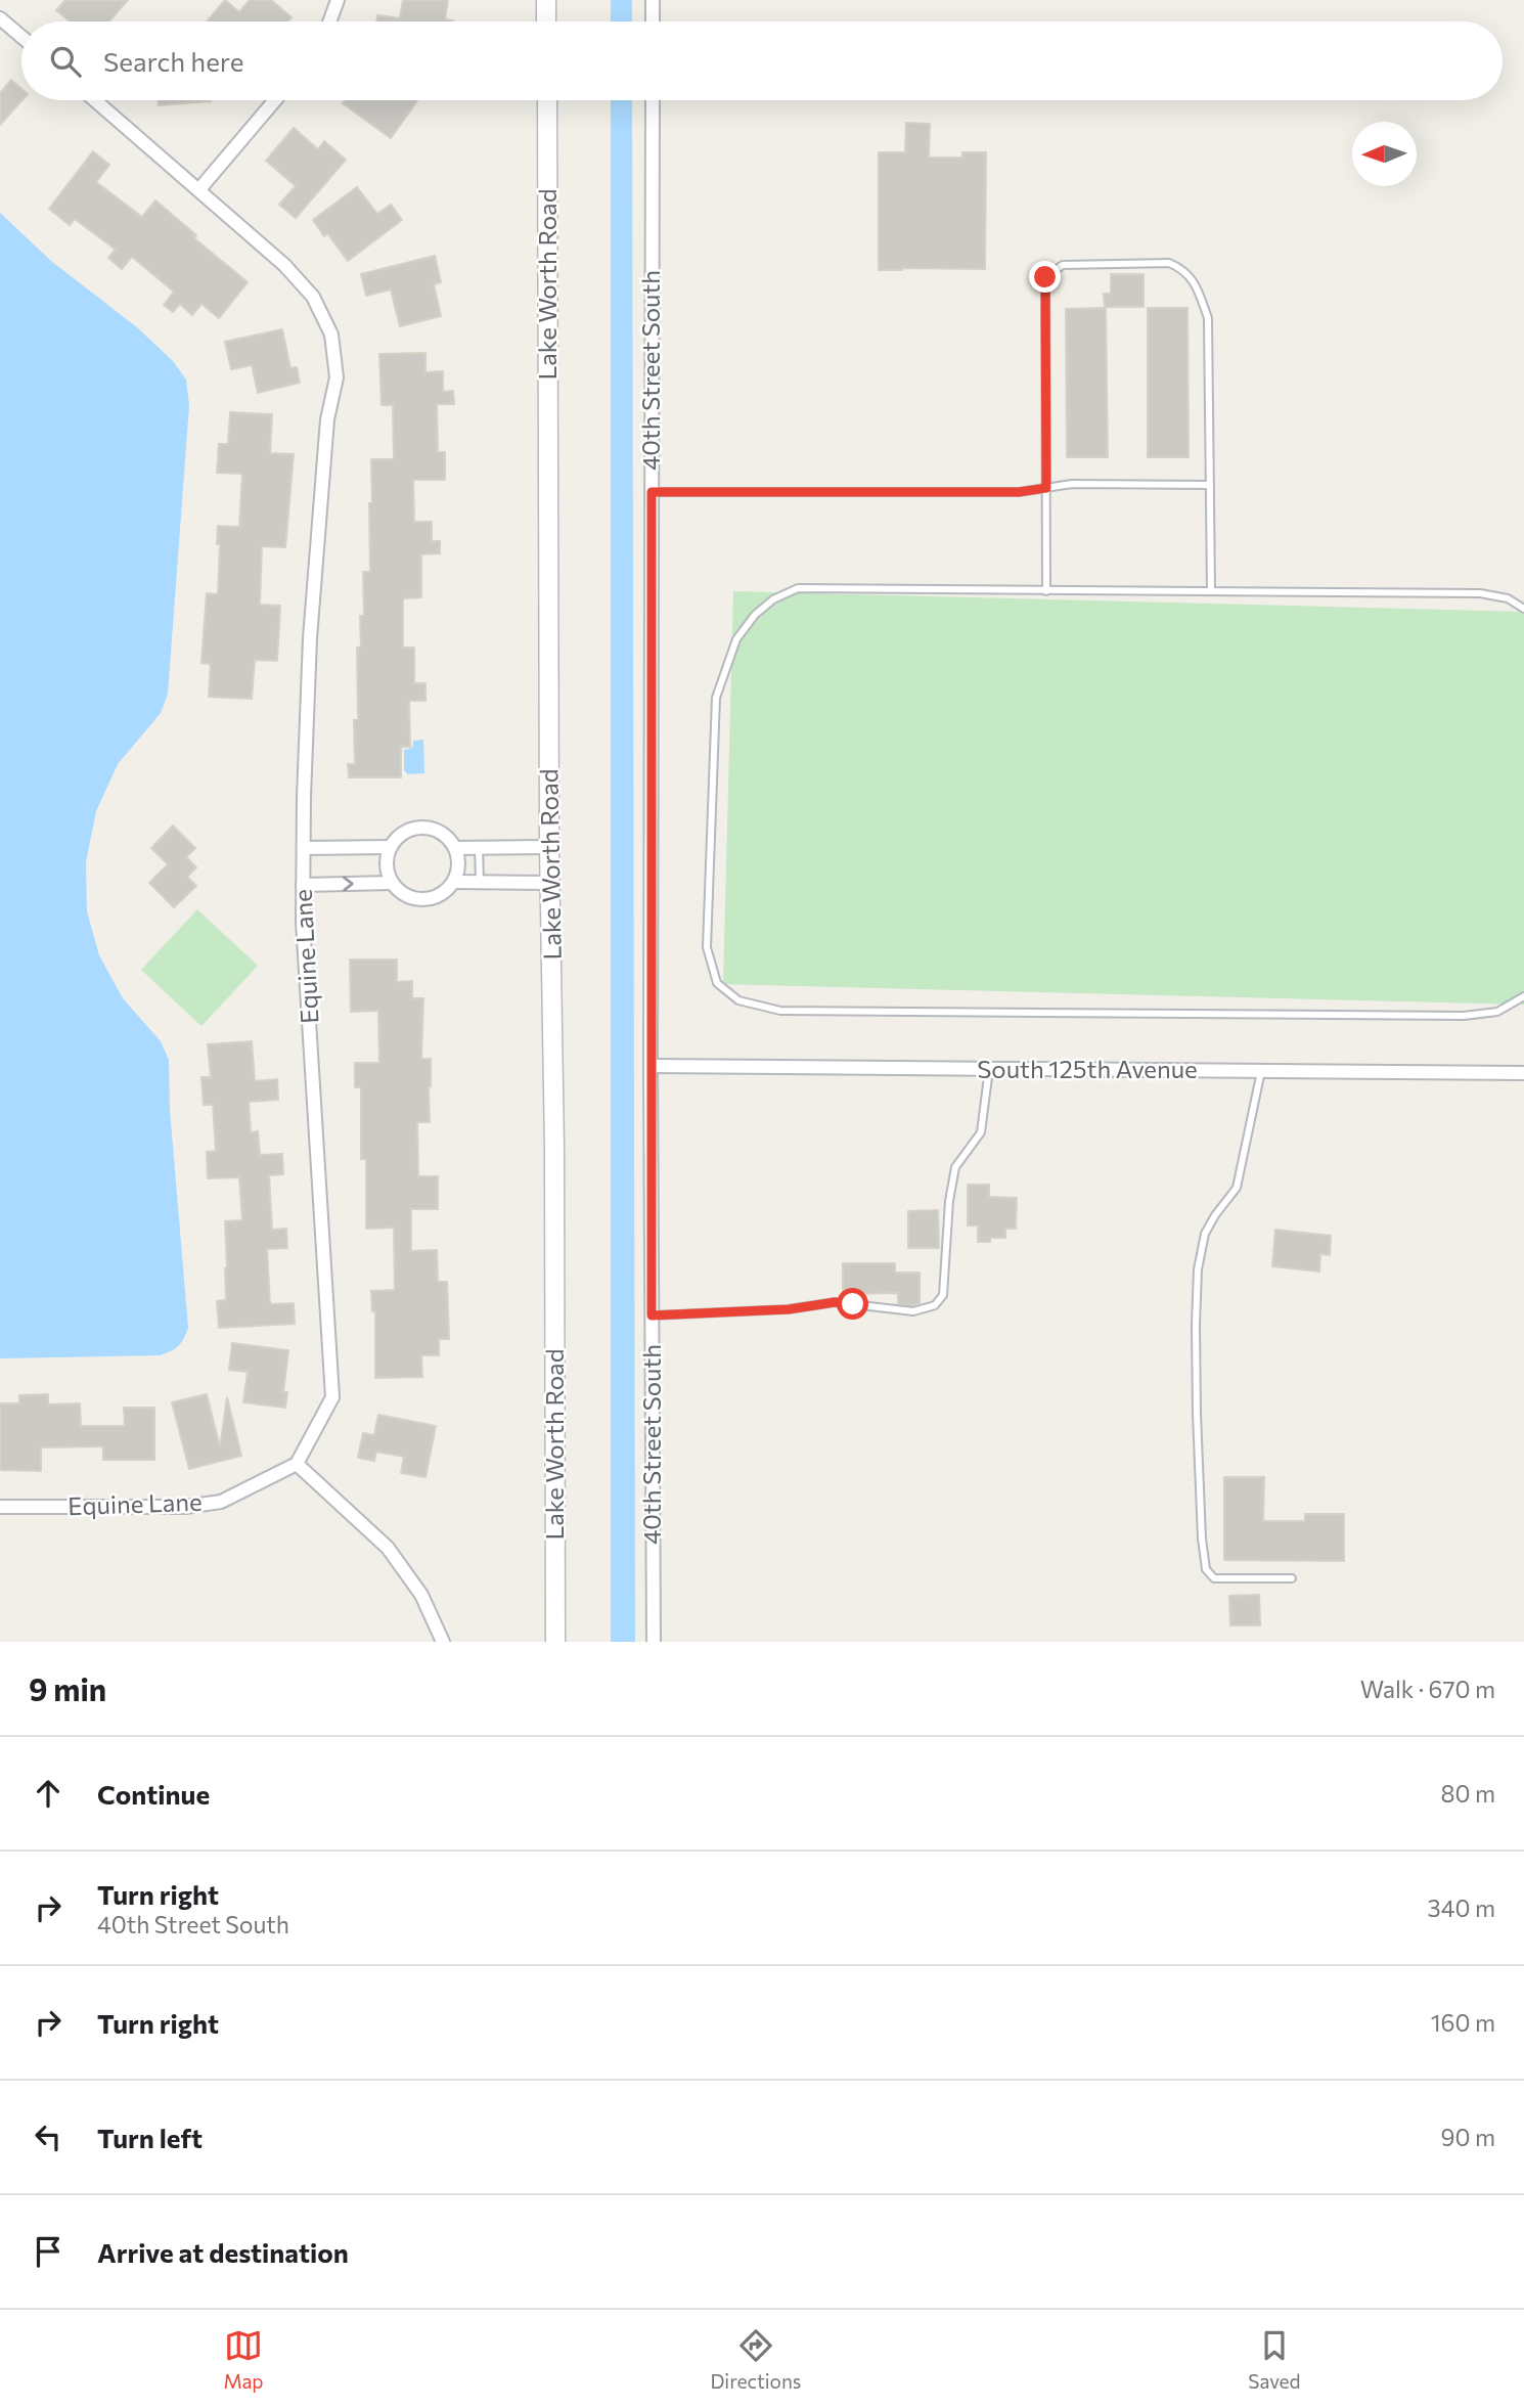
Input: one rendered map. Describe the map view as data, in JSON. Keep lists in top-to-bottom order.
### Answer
{
  "streets": {
    "street": [
      "Lake Worth Road",
      "40th Street South",
      "Equine Lane",
      "South 125th Avenue"
    ]
  },
  "crossings": [
    ["40th Street South", "South 125th Avenue"]
  ],
  "north": "left",
  "page": {
    "search": "Search here",
    "heading": ["9 min", "Walk · 670 m"],
    "list": [
      ["Continue", "80 m"],
      ["Turn right", "40th Street South", "340 m"],
      ["Turn right", "160 m"],
      ["Turn left", "90 m"],
      "Arrive at destination"
    ],
    "nav": ["Map", "Directions", "Saved"]
  }
}
